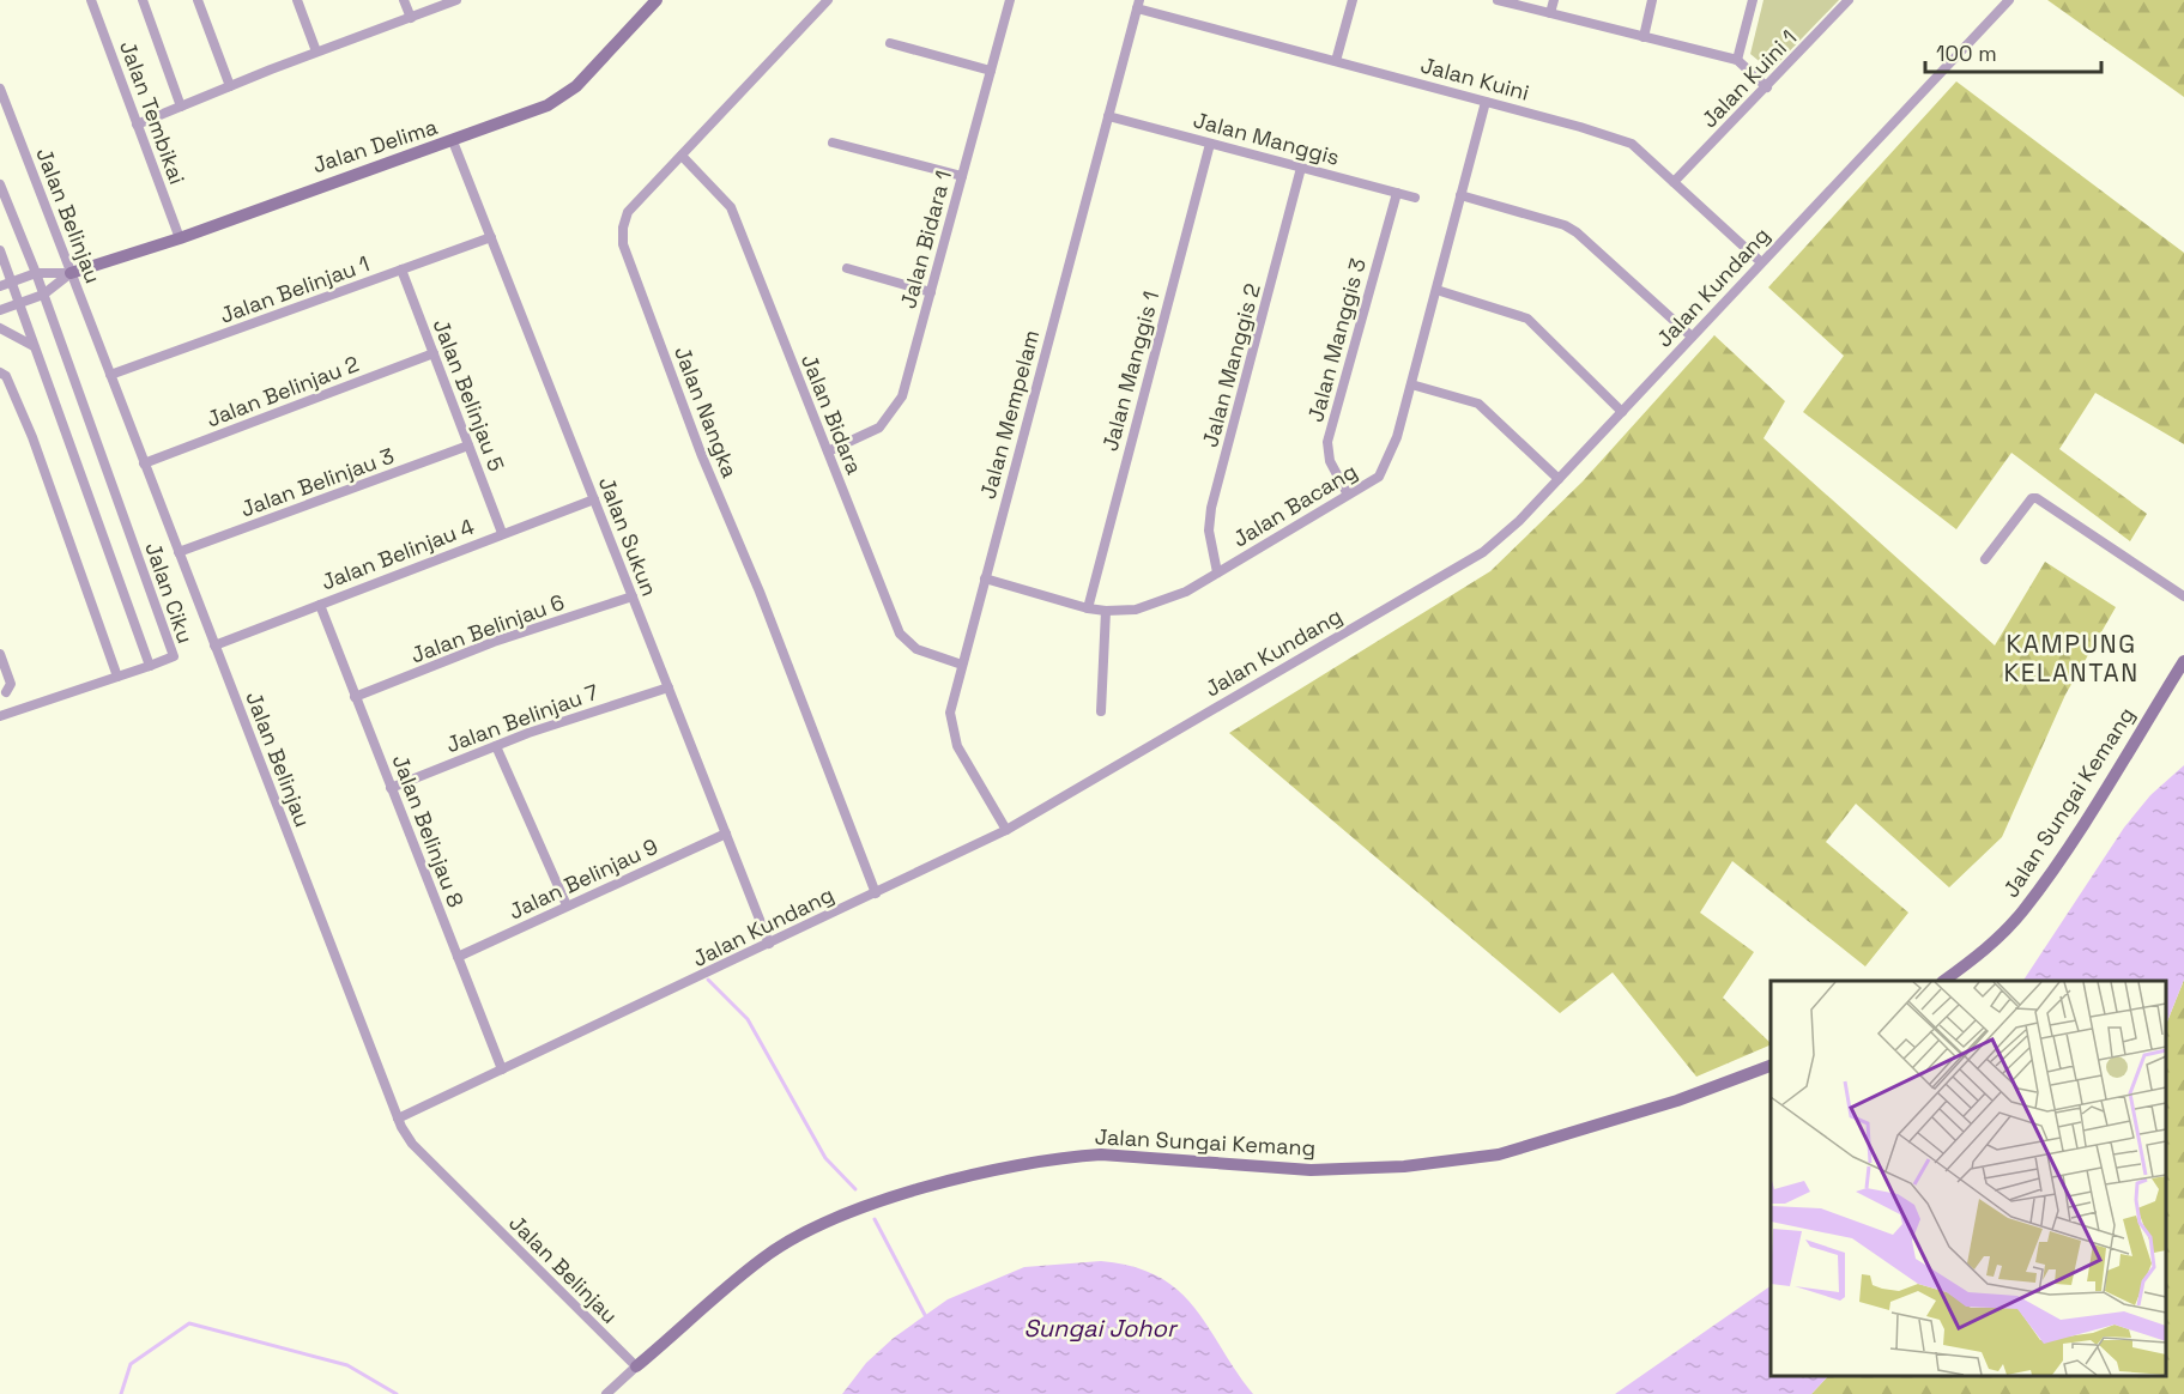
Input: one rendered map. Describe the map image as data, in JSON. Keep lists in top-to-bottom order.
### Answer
{
  "streets": {
    "street": [
      "Jalan Kuini",
      "Jalan Kuini 1",
      "Jalan Tembikai",
      "Jalan Manggis",
      "Jalan Delima",
      "Jalan Belinjau",
      "Jalan Bidara 1",
      "Jalan Kundang",
      "Jalan Belinjau 1",
      "Jalan Manggis 3",
      "Jalan Manggis 2",
      "Jalan Manggis 1",
      "Jalan Belinjau 2",
      "Jalan Belinjau 5",
      "Jalan Nangka",
      "Jalan Bidara",
      "Jalan Mempelam",
      "Jalan Belinjau 3",
      "Jalan Bacang",
      "Jalan Sukun",
      "Jalan Belinjau 4",
      "Jalan Ciku",
      "Jalan Belinjau 6",
      "Jalan Belinjau 7",
      "Jalan Sungai Kemang",
      "Jalan Belinjau 8",
      "Jalan Belinjau 9"
    ]
  },
  "crossings": [
    ["Jalan Kuini", "Jalan Kuini 1"],
    ["Jalan Kuini", "Jalan Kundang"],
    ["Jalan Kuini", "Jalan Mempelam"],
    ["Jalan Kuini", "Jalan Bacang"],
    ["Jalan Tembikai", "Jalan Delima"],
    ["Jalan Manggis", "Jalan Manggis 3"],
    ["Jalan Manggis", "Jalan Manggis 2"],
    ["Jalan Manggis", "Jalan Manggis 1"],
    ["Jalan Manggis", "Jalan Mempelam"],
    ["Jalan Delima", "Jalan Belinjau"],
    ["Jalan Delima", "Jalan Sukun"],
    ["Jalan Delima", "Jalan Ciku"],
    ["Jalan Belinjau", "Jalan Kundang"],
    ["Jalan Belinjau", "Jalan Belinjau 1"],
    ["Jalan Belinjau", "Jalan Belinjau 2"],
    ["Jalan Belinjau", "Jalan Belinjau 3"],
    ["Jalan Belinjau", "Jalan Belinjau 4"],
    ["Jalan Belinjau", "Jalan Sungai Kemang"],
    ["Jalan Bidara 1", "Jalan Bidara"],
    ["Jalan Kundang", "Jalan Nangka"],
    ["Jalan Kundang", "Jalan Mempelam"],
    ["Jalan Kundang", "Jalan Sukun"],
    ["Jalan Kundang", "Jalan Belinjau 8"],
    ["Jalan Belinjau 1", "Jalan Belinjau 5"],
    ["Jalan Belinjau 1", "Jalan Sukun"],
    ["Jalan Manggis 3", "Jalan Bacang"],
    ["Jalan Manggis 2", "Jalan Bacang"],
    ["Jalan Manggis 1", "Jalan Bacang"],
    ["Jalan Belinjau 2", "Jalan Belinjau 5"],
    ["Jalan Belinjau 5", "Jalan Belinjau 3"],
    ["Jalan Belinjau 5", "Jalan Belinjau 4"],
    ["Jalan Nangka", "Jalan Bidara"],
    ["Jalan Bidara", "Jalan Mempelam"],
    ["Jalan Mempelam", "Jalan Bacang"],
    ["Jalan Sukun", "Jalan Belinjau 4"],
    ["Jalan Sukun", "Jalan Belinjau 6"],
    ["Jalan Sukun", "Jalan Belinjau 7"],
    ["Jalan Sukun", "Jalan Belinjau 9"],
    ["Jalan Belinjau 4", "Jalan Belinjau 8"],
    ["Jalan Belinjau 6", "Jalan Belinjau 8"],
    ["Jalan Belinjau 7", "Jalan Belinjau 8"],
    ["Jalan Belinjau 8", "Jalan Belinjau 9"]
  ],
  "districts": ["KAMPUNG KELANTAN"],
  "water": ["Sungai Johor"],
  "scale_bar": "100 m"
}
